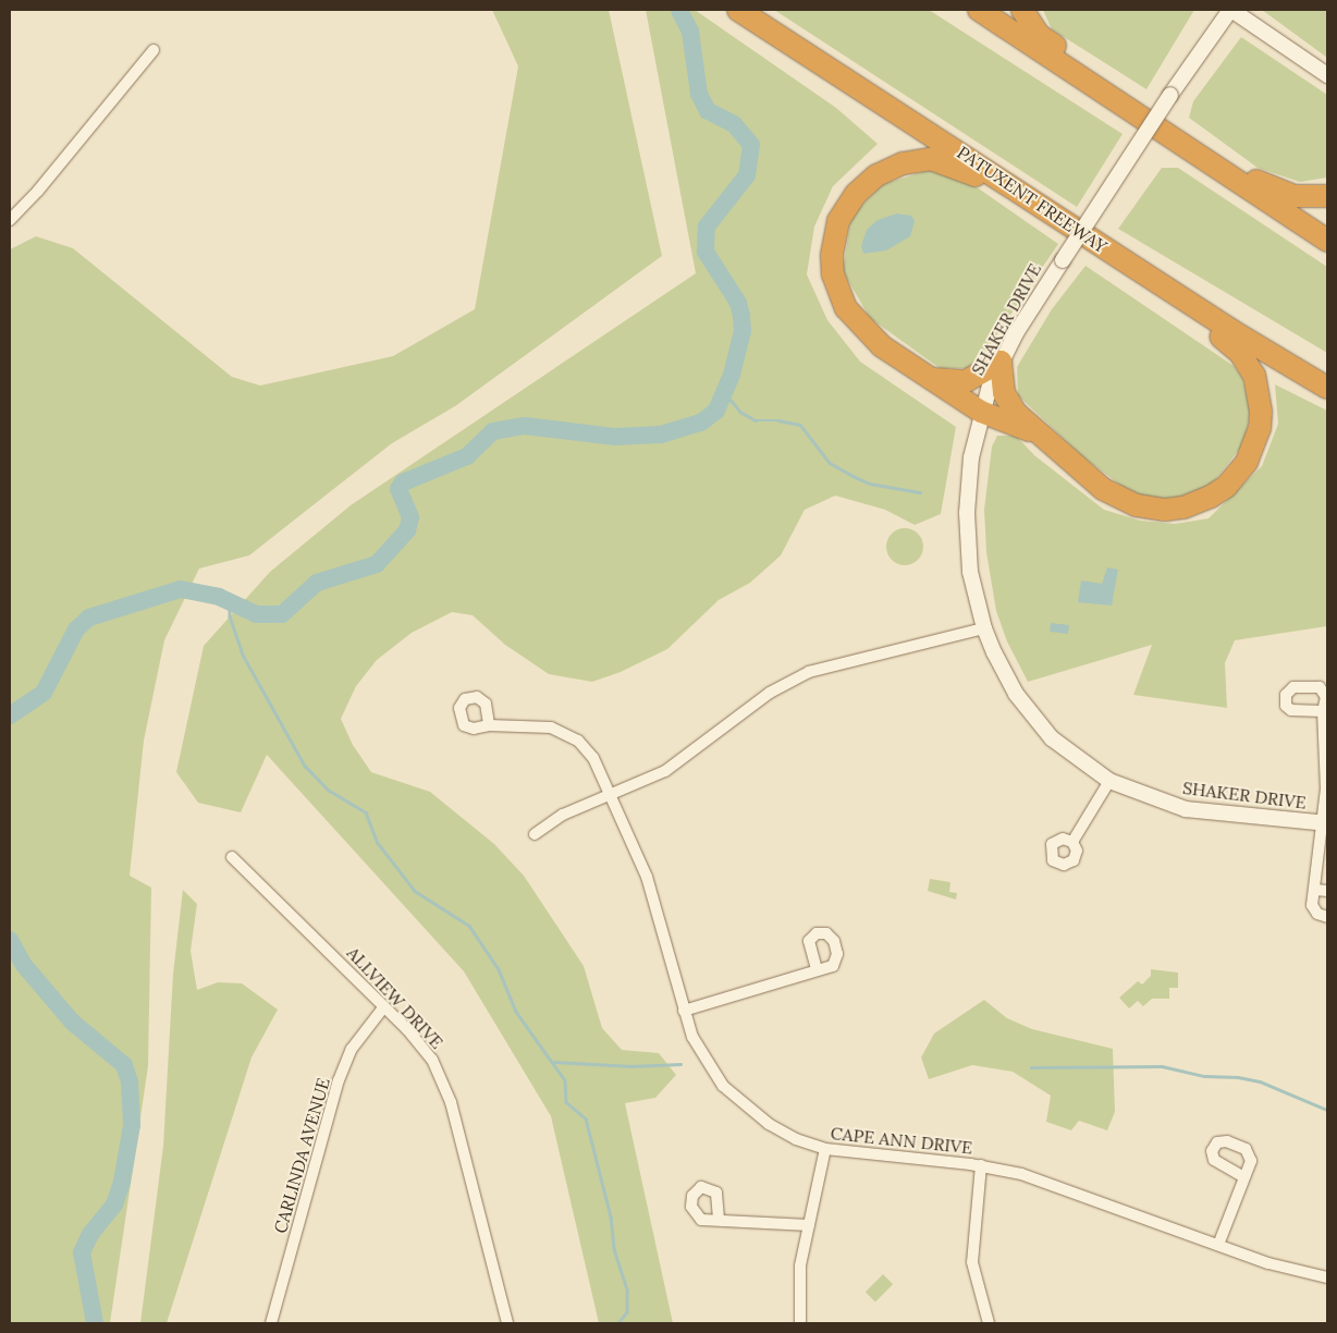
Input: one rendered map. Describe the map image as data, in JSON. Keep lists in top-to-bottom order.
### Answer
{
  "streets": {
    "highway": ["PATUXENT FREEWAY"],
    "street": [
      "SHAKER DRIVE",
      "ALLVIEW DRIVE",
      "CAPE ANN DRIVE",
      "CARLINDA AVENUE"
    ]
  },
  "crossings": [
    ["ALLVIEW DRIVE", "CARLINDA AVENUE"]
  ]
}
